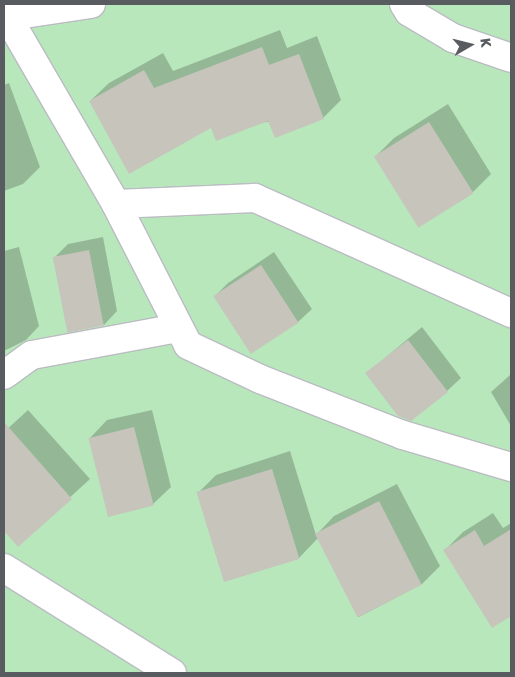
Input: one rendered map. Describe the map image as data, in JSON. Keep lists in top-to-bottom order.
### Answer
{
  "north": "right"
}
